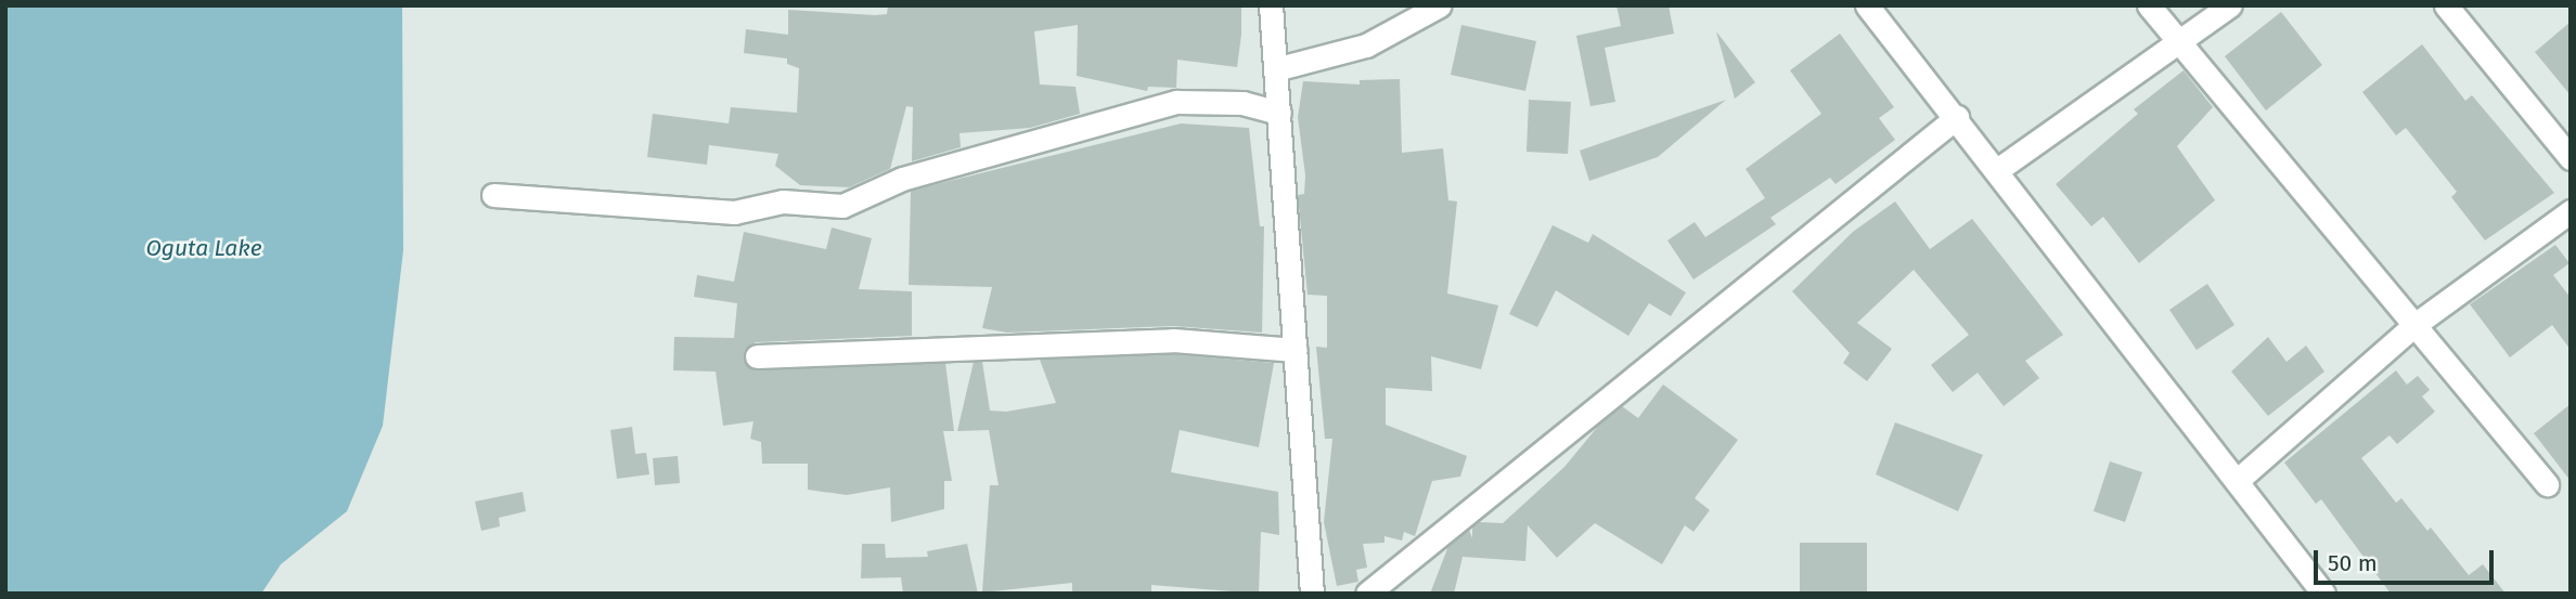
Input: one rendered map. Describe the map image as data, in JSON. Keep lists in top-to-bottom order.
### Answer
{
  "water": ["Oguta Lake"],
  "scale_bar": "50 m"
}
